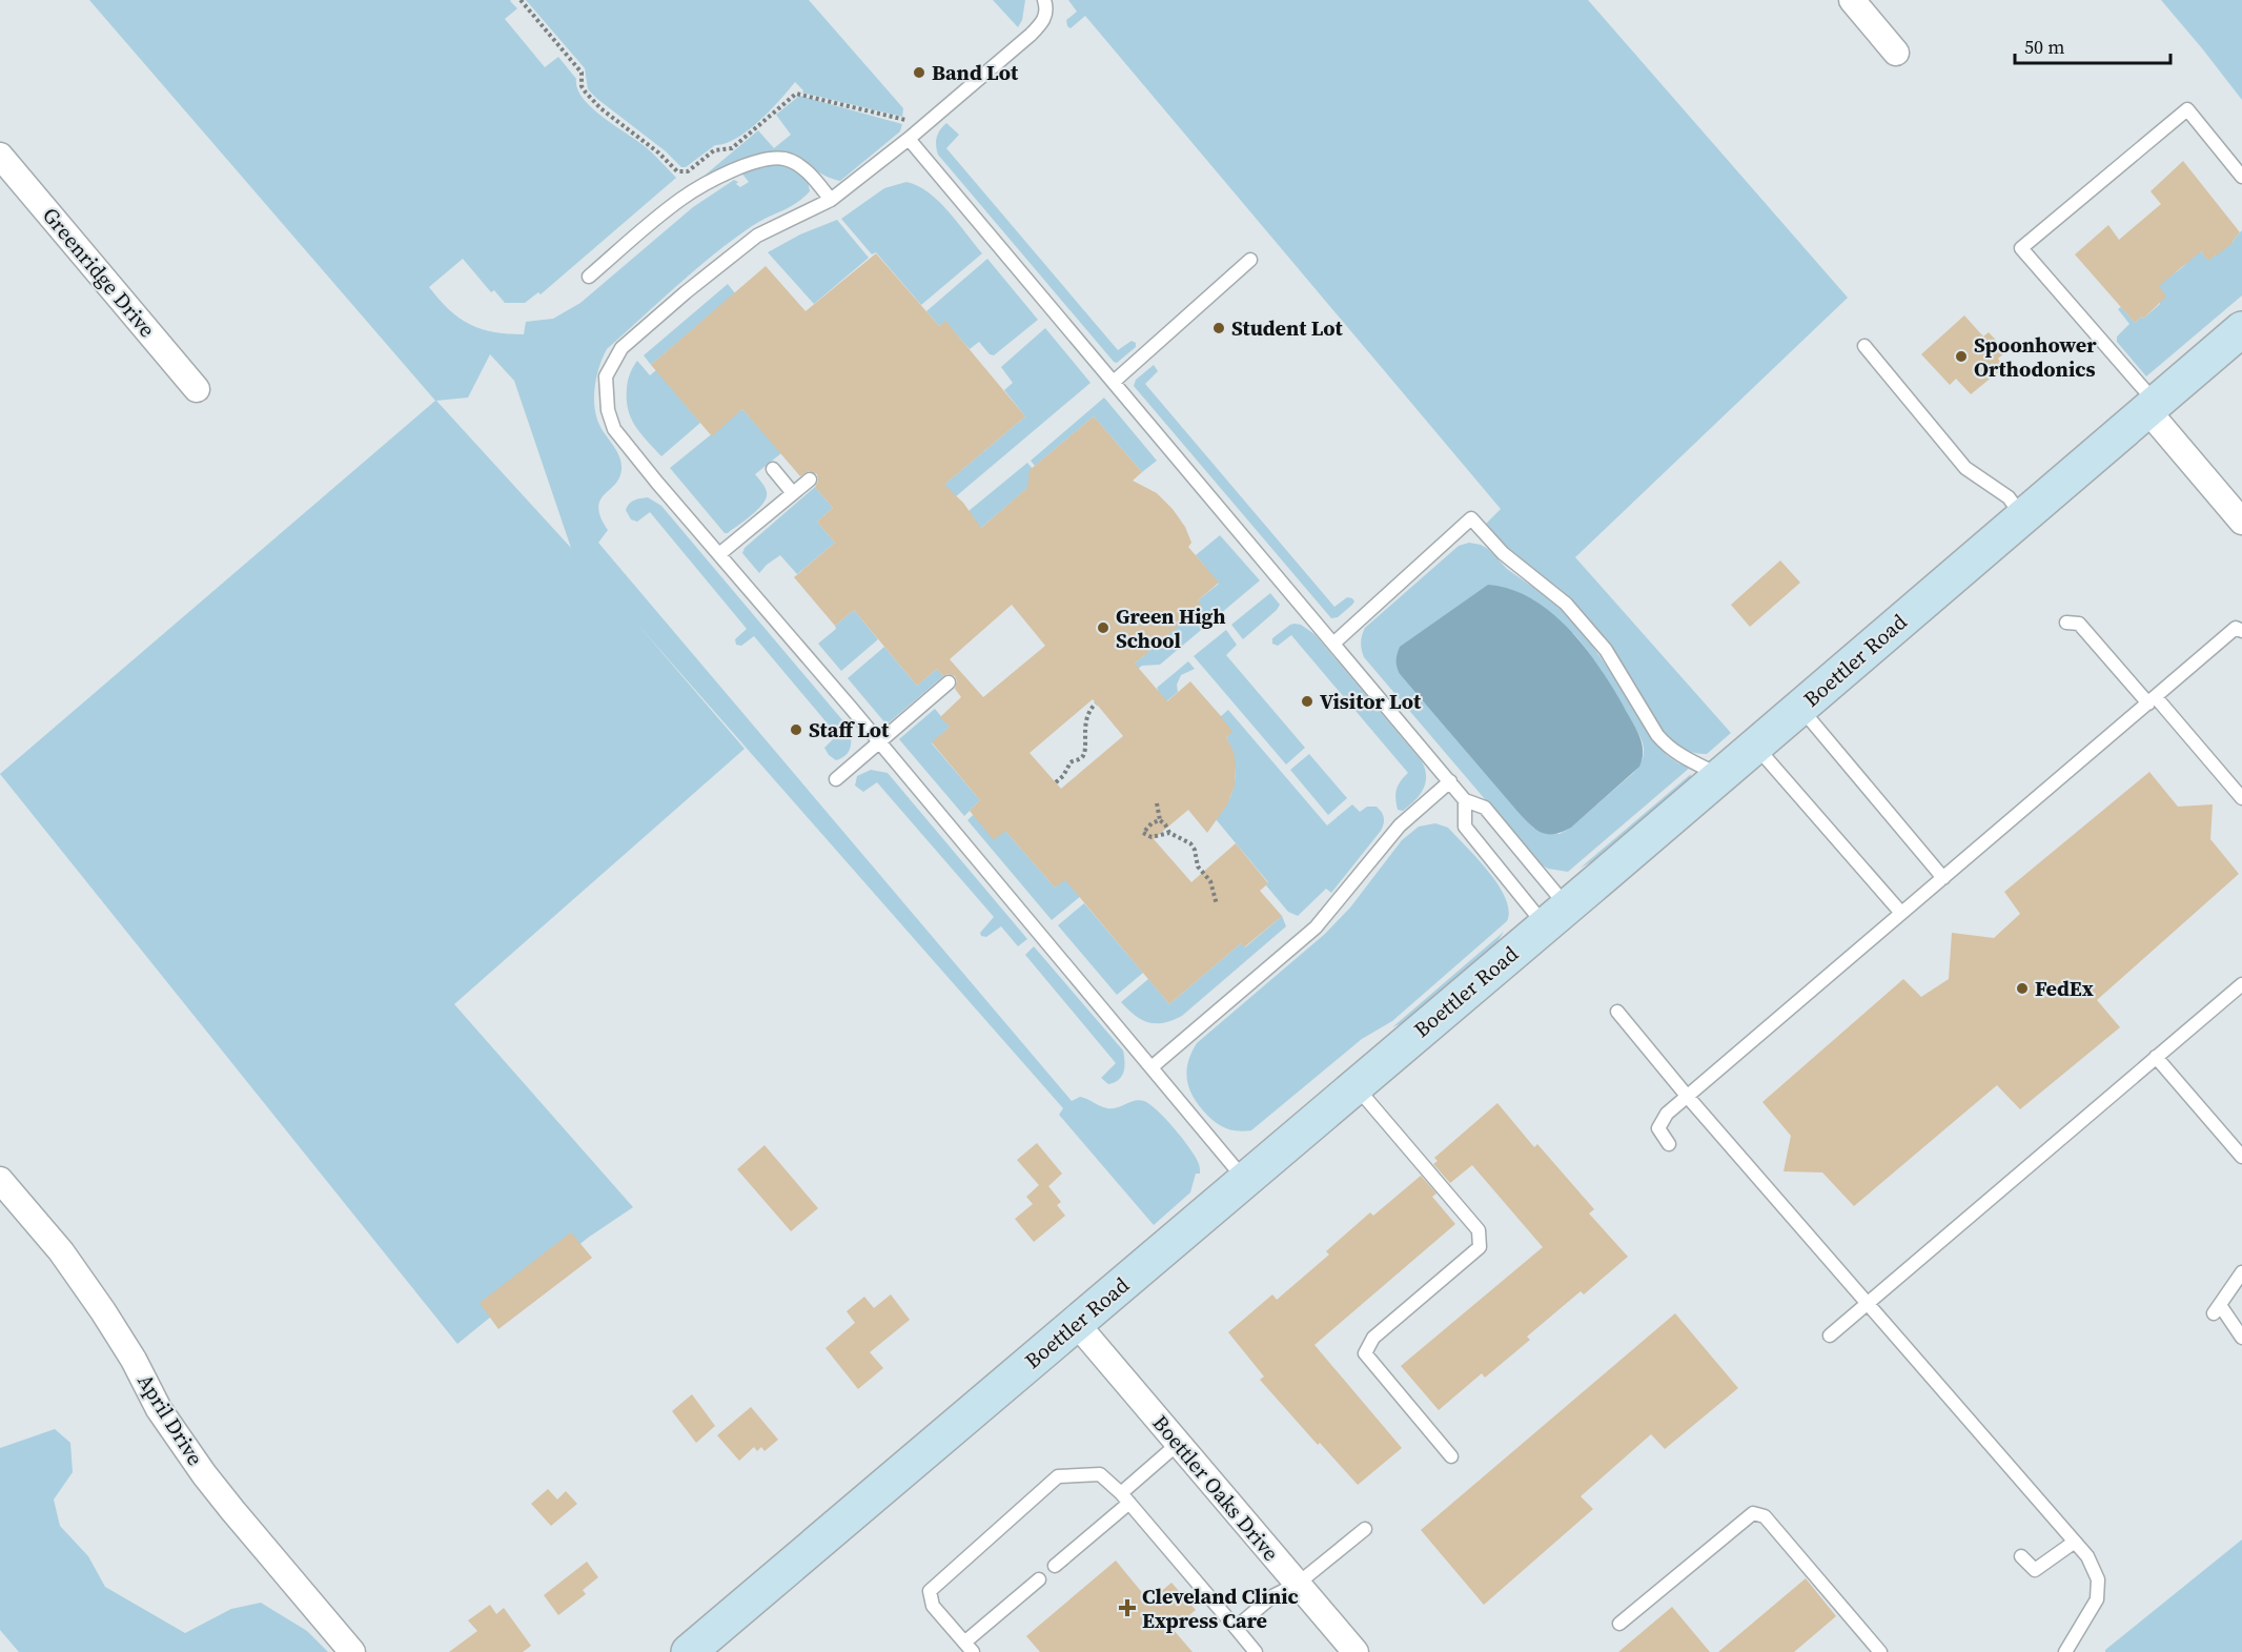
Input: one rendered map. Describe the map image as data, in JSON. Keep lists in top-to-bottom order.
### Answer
{
  "streets": {
    "street": [
      "Greenridge Drive",
      "Boettler Road",
      "April Drive",
      "Boettler Oaks Drive"
    ]
  },
  "crossings": [
    ["Boettler Road", "Boettler Oaks Drive"]
  ],
  "places": {
    "other": [
      "Band Lot",
      "Student Lot",
      "Spoonhower Orthodonics",
      "Green High School",
      "Visitor Lot",
      "Staff Lot",
      "FedEx"
    ],
    "health": ["Cleveland Clinic Express Care"]
  },
  "scale_bar": "50 m"
}
